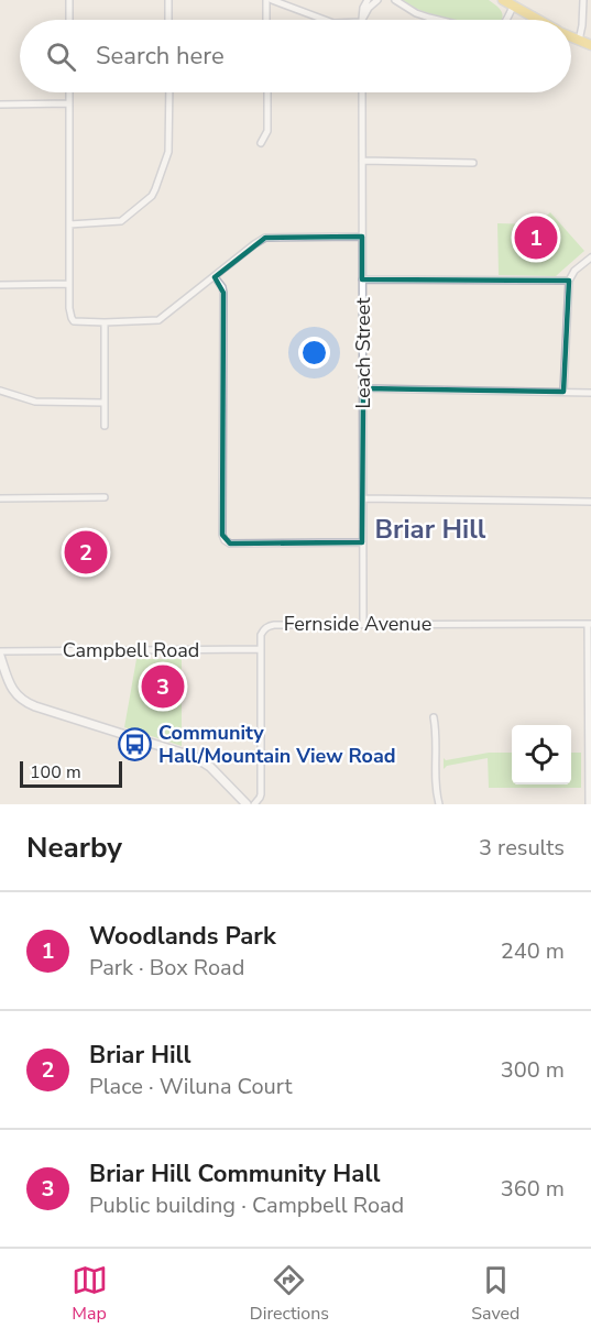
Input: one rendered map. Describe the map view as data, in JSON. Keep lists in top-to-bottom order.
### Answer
{
  "streets": {
    "street": ["Leach Street", "Fernside Avenue", "Campbell Road"]
  },
  "crossings": [
    ["Leach Street", "Fernside Avenue"],
    ["Fernside Avenue", "Campbell Road"]
  ],
  "districts": ["Briar Hill"],
  "places": {
    "bus stop": ["Community Hall/Mountain View Road"]
  },
  "scale_bar": "100 m",
  "page": {
    "search": "Search here",
    "pins": ["1", "2", "3"],
    "scale": "100 m",
    "heading": ["Nearby", "3 results"],
    "list": [
      {
        "mark": "1",
        "name": "Woodlands Park",
        "note": "Park · Box Road",
        "value": "240 m"
      },
      {
        "mark": "2",
        "name": "Briar Hill",
        "note": "Place · Wiluna Court",
        "value": "300 m"
      },
      {
        "mark": "3",
        "name": "Briar Hill Community Hall",
        "note": "Public building · Campbell Road",
        "value": "360 m"
      }
    ],
    "nav": ["Map", "Directions", "Saved"]
  }
}
